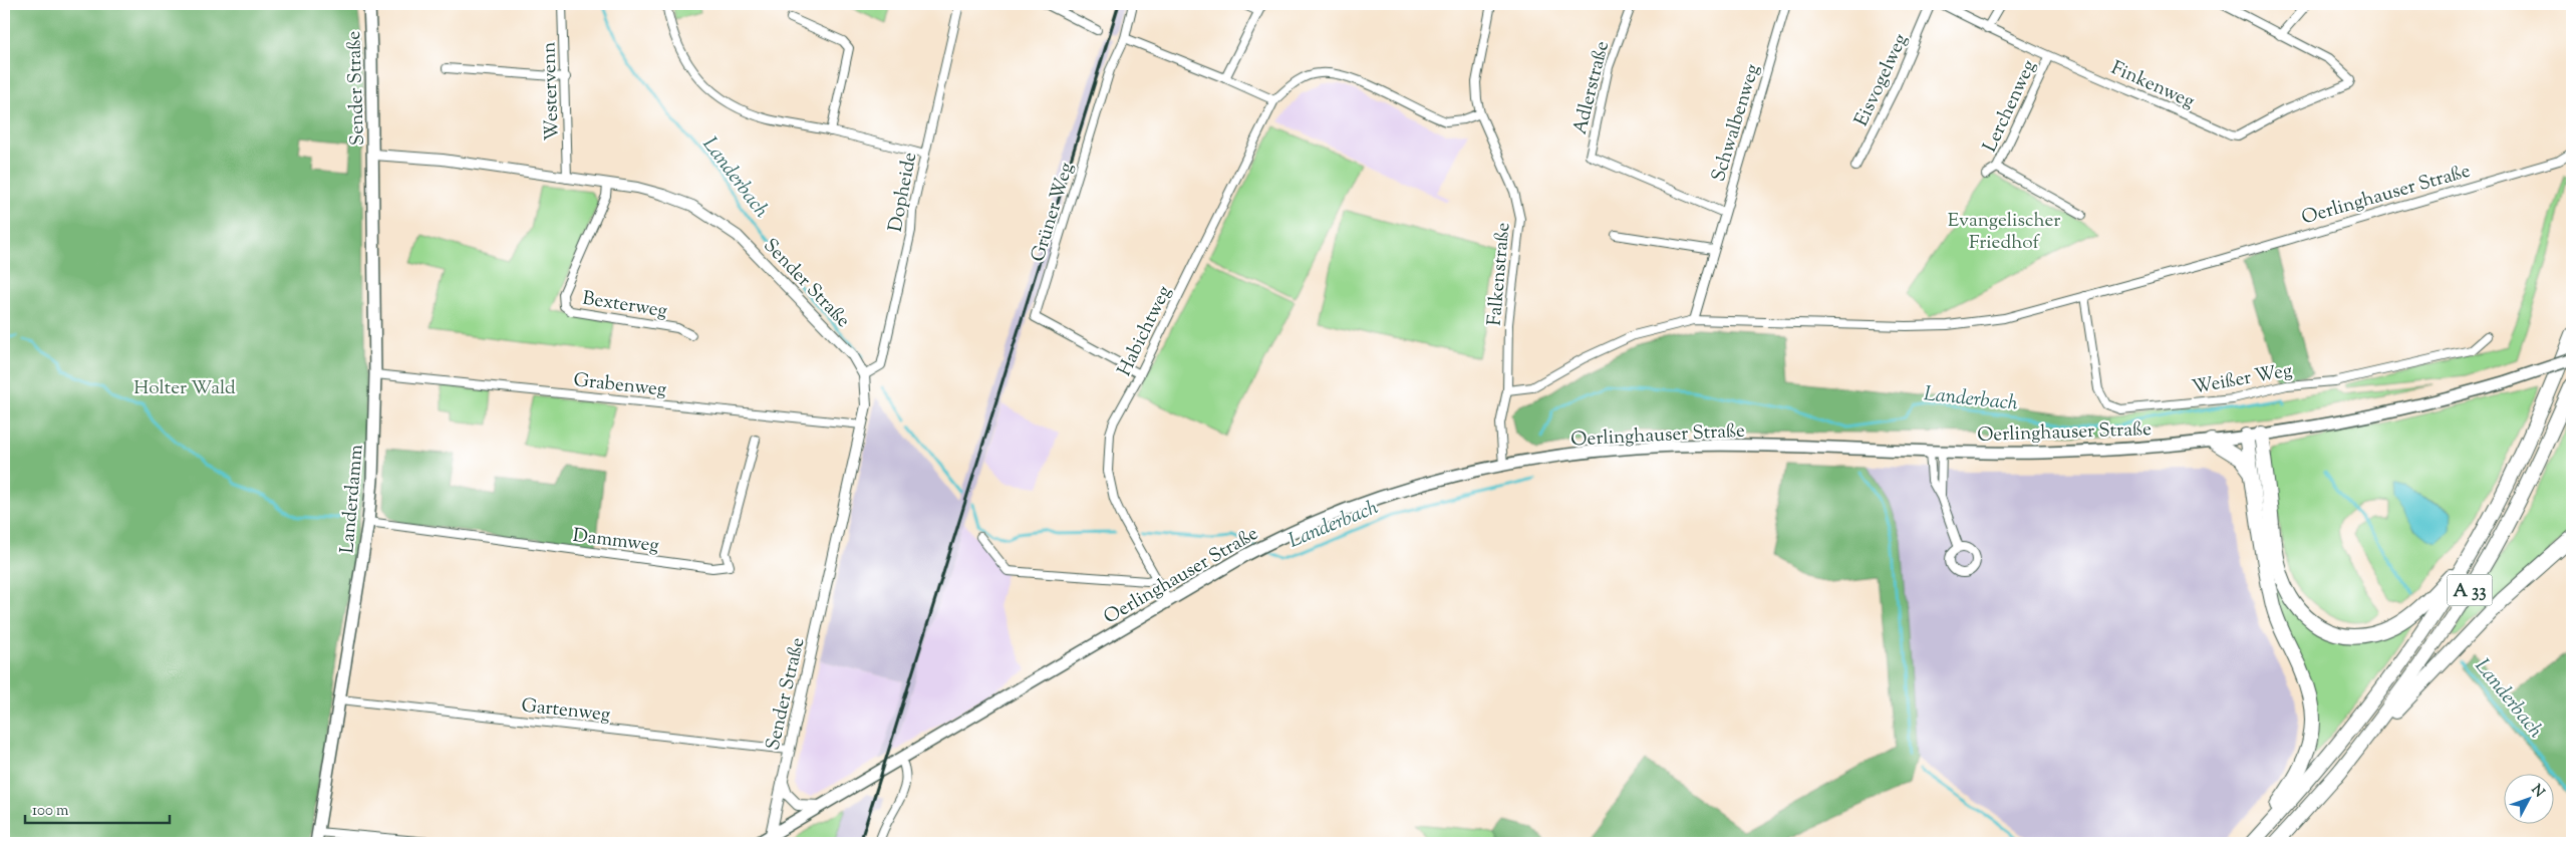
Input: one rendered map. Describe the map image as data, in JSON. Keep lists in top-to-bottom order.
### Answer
{
  "streets": {
    "highway": ["A 33"],
    "main road": ["Sender Straße", "Oerlinghauser Straße", "Landerdamm"],
    "street": [
      "Eisvogelweg",
      "Finkenweg",
      "Adlerstraße",
      "Westervenn",
      "Lerchenweg",
      "Schwalbenweg",
      "Dopheide",
      "Grüner Weg",
      "Falkenstraße",
      "Bexterweg",
      "Habichtweg",
      "Weißer Weg",
      "Grabenweg",
      "Dammweg",
      "Gartenweg"
    ]
  },
  "crossings": [
    ["Finkenweg", "Lerchenweg"],
    ["Adlerstraße", "Schwalbenweg"],
    ["Sender Straße", "Westervenn"],
    ["Sender Straße", "Dopheide"],
    ["Sender Straße", "Oerlinghauser Straße"],
    ["Sender Straße", "Bexterweg"],
    ["Sender Straße", "Grabenweg"],
    ["Sender Straße", "Landerdamm"],
    ["Sender Straße", "Gartenweg"],
    ["Schwalbenweg", "Oerlinghauser Straße"],
    ["Oerlinghauser Straße", "Falkenstraße"],
    ["Oerlinghauser Straße", "Habichtweg"],
    ["Oerlinghauser Straße", "Weißer Weg"],
    ["Grüner Weg", "Habichtweg"],
    ["Falkenstraße", "Habichtweg"],
    ["Grabenweg", "Landerdamm"],
    ["Landerdamm", "Dammweg"],
    ["Landerdamm", "Gartenweg"]
  ],
  "water": ["Landerbach"],
  "parks": ["Evangelischer Friedhof", "Holter Wald"],
  "scale_bar": "100 m",
  "north": "top right"
}
